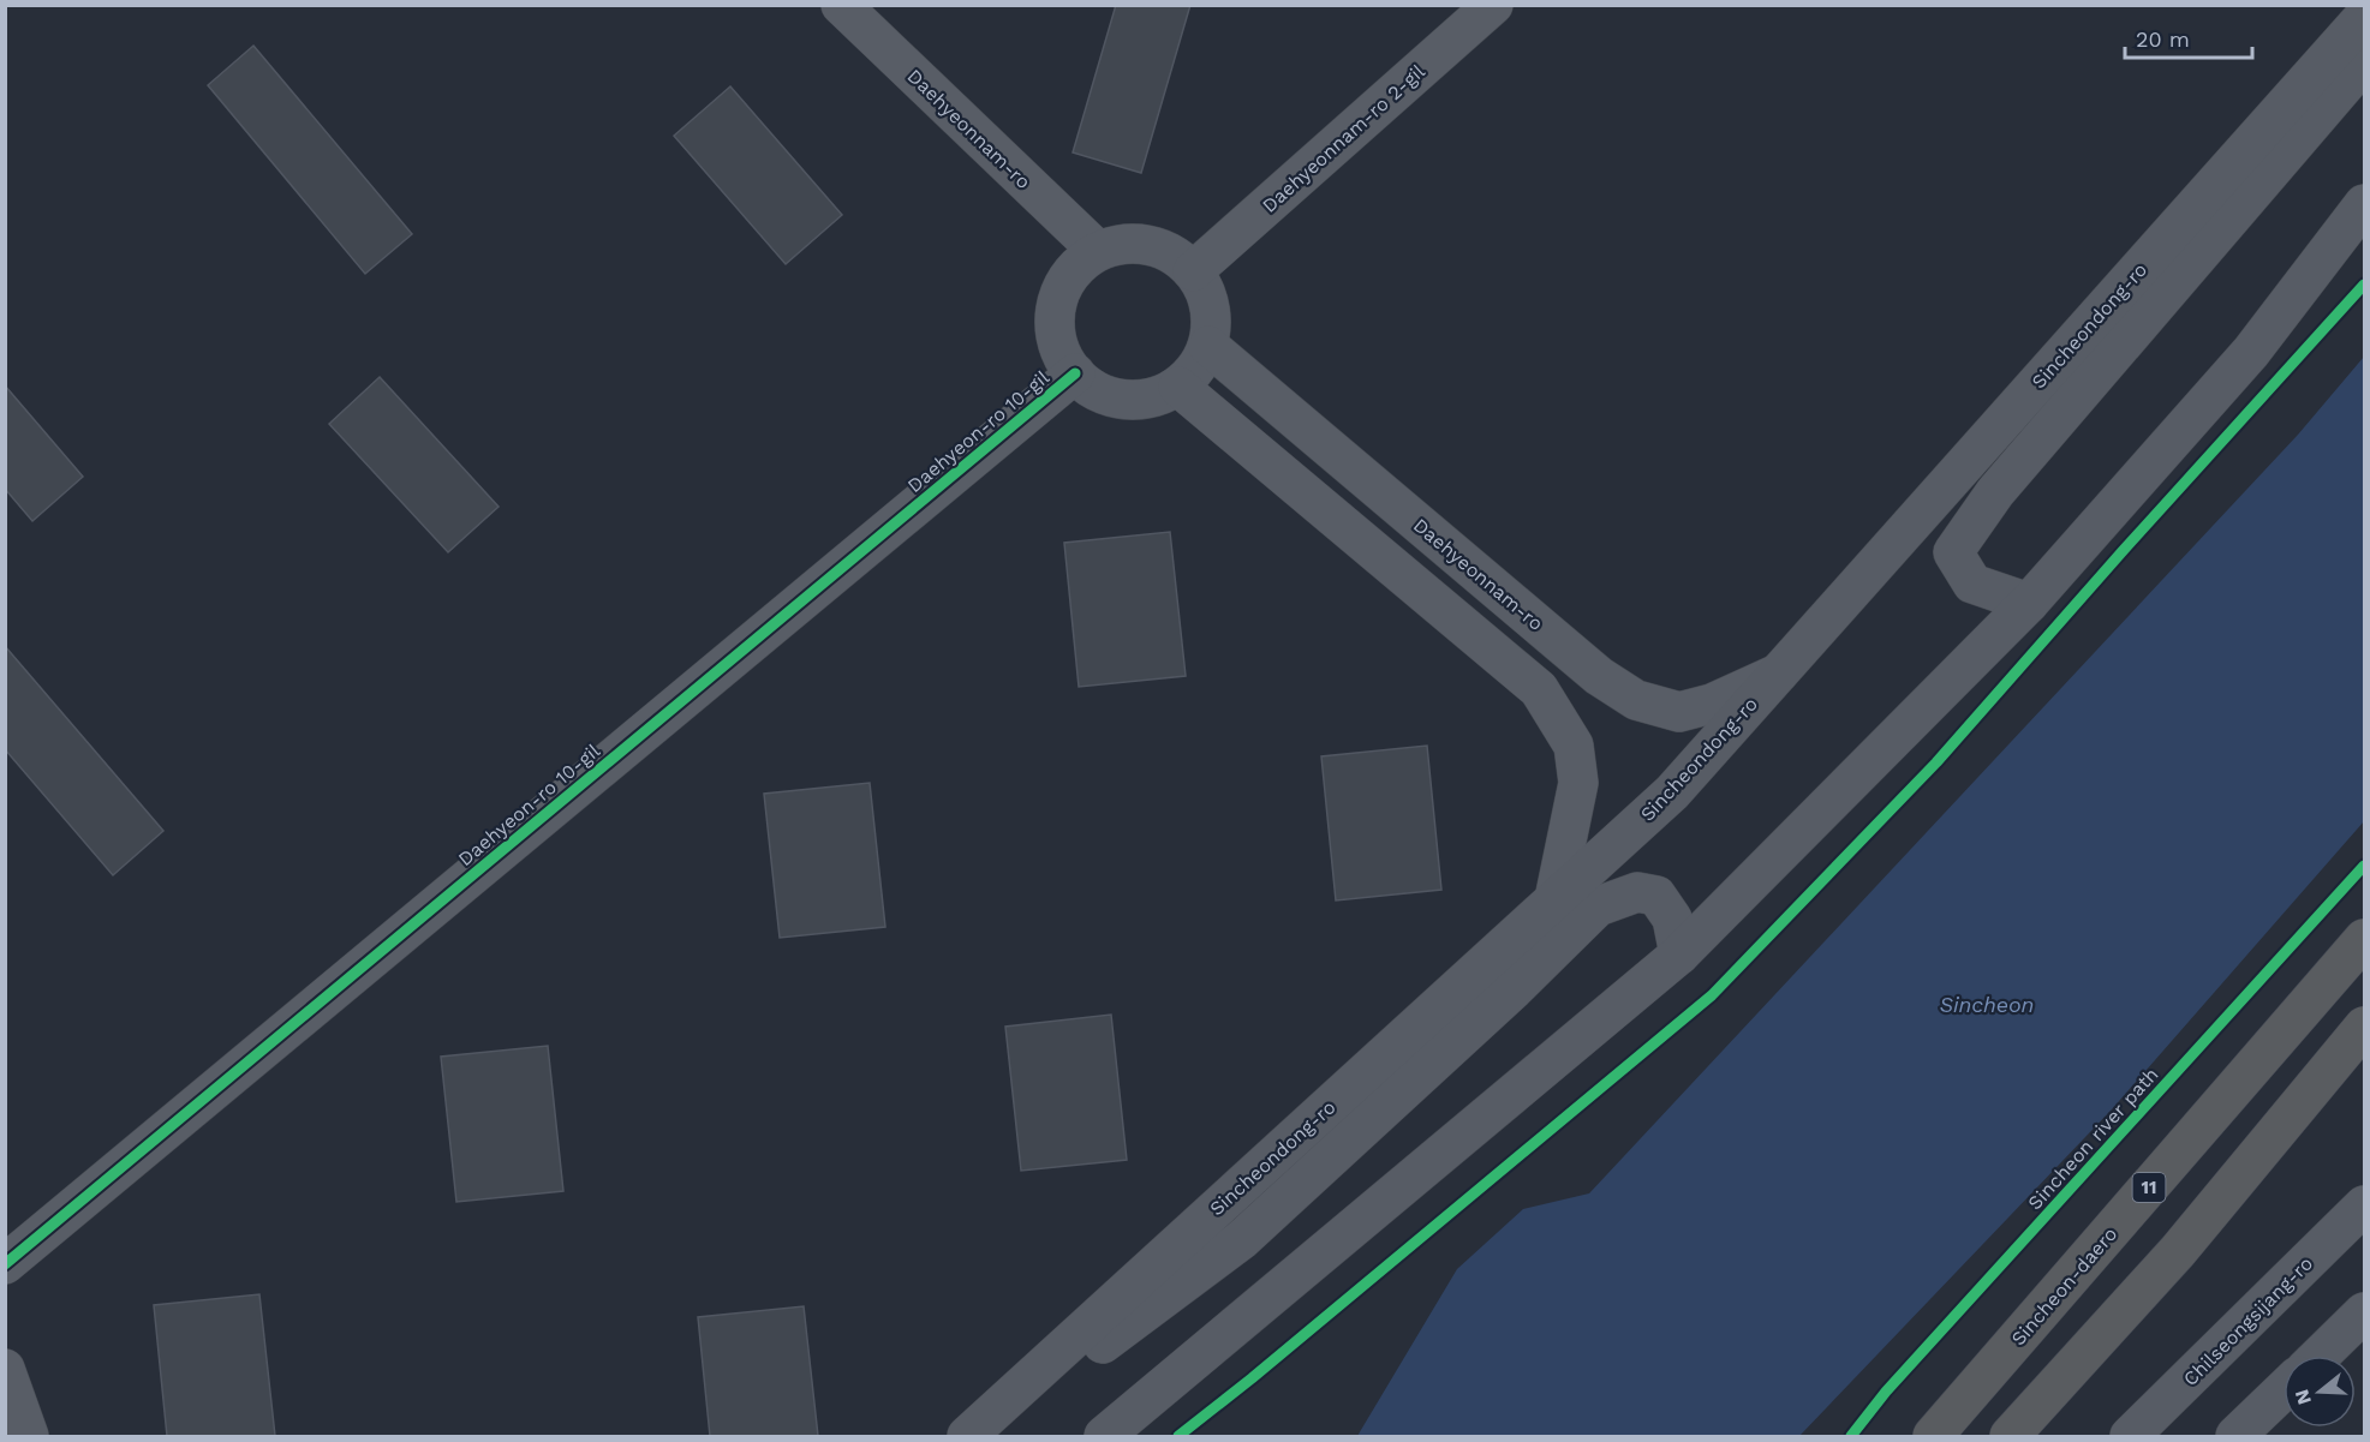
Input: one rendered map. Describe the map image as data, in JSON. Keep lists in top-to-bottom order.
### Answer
{
  "streets": {
    "highway": ["11", "Sincheon-daero"],
    "main road": ["Sincheondong-ro", "Chilseongsijang-ro"],
    "street": ["Daehyeonnam-ro", "Daehyeonnam-ro 2-gil", "Daehyeon-ro 10-gil"],
    "cycle path": ["Sincheon river path"]
  },
  "crossings": [
    ["Daehyeonnam-ro", "Daehyeonnam-ro 2-gil"],
    ["Daehyeonnam-ro", "Sincheondong-ro"],
    ["Daehyeonnam-ro", "Daehyeon-ro 10-gil"],
    ["Daehyeonnam-ro 2-gil", "Daehyeon-ro 10-gil"]
  ],
  "water": ["Sincheon"],
  "scale_bar": "20 m",
  "north": "left"
}
